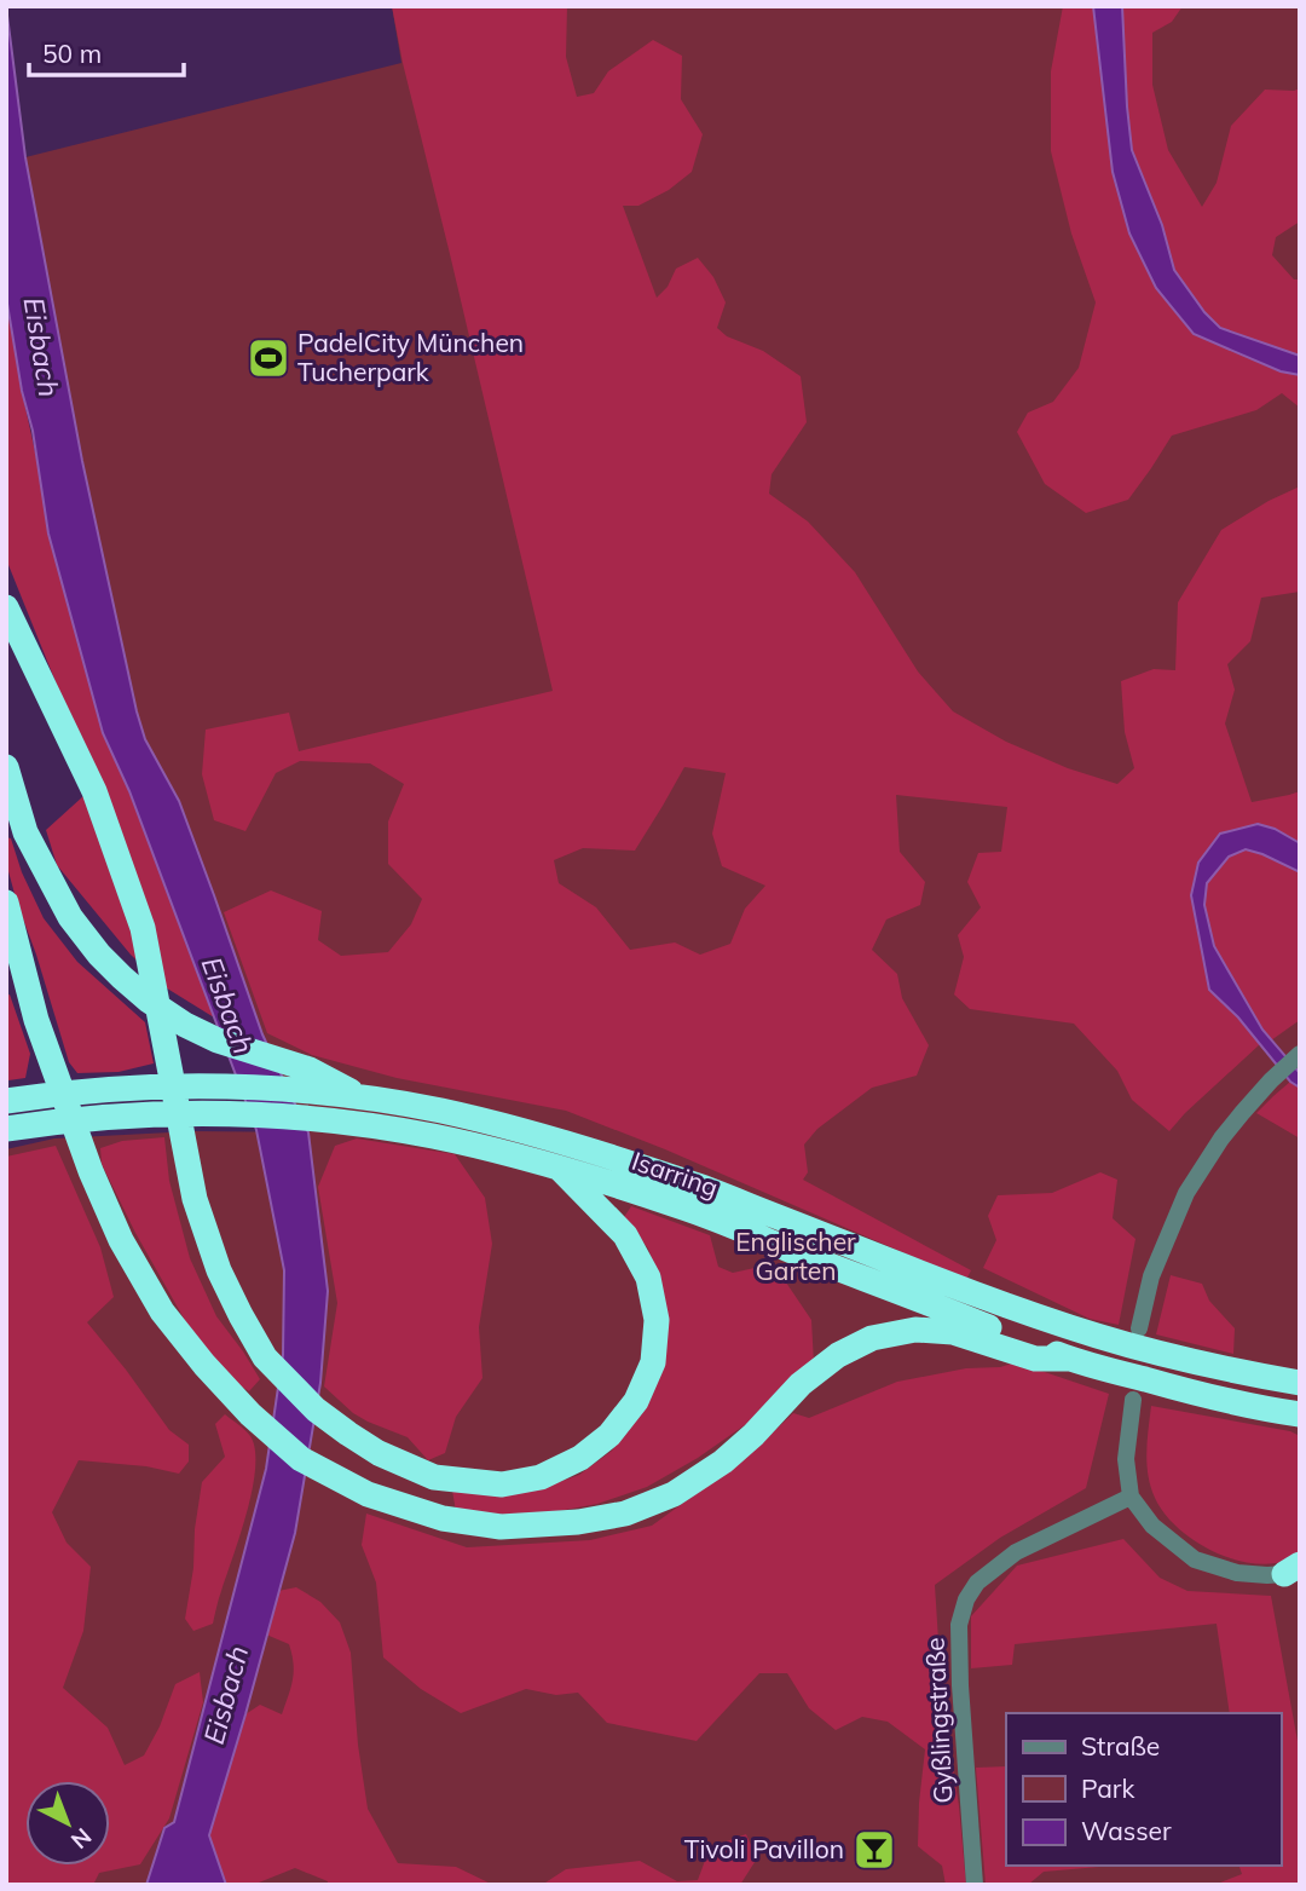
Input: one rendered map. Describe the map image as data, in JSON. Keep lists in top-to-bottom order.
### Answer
{
  "streets": {
    "highway": ["Isarring"],
    "street": ["Gyßlingstraße"]
  },
  "water": ["Eisbach"],
  "parks": ["Englischer Garten"],
  "places": {
    "sports": ["PadelCity München Tucherpark"],
    "bar": ["Tivoli Pavillon"]
  },
  "legend": ["Straße", "Park", "Wasser"],
  "scale_bar": "50 m",
  "north": "bottom right"
}
